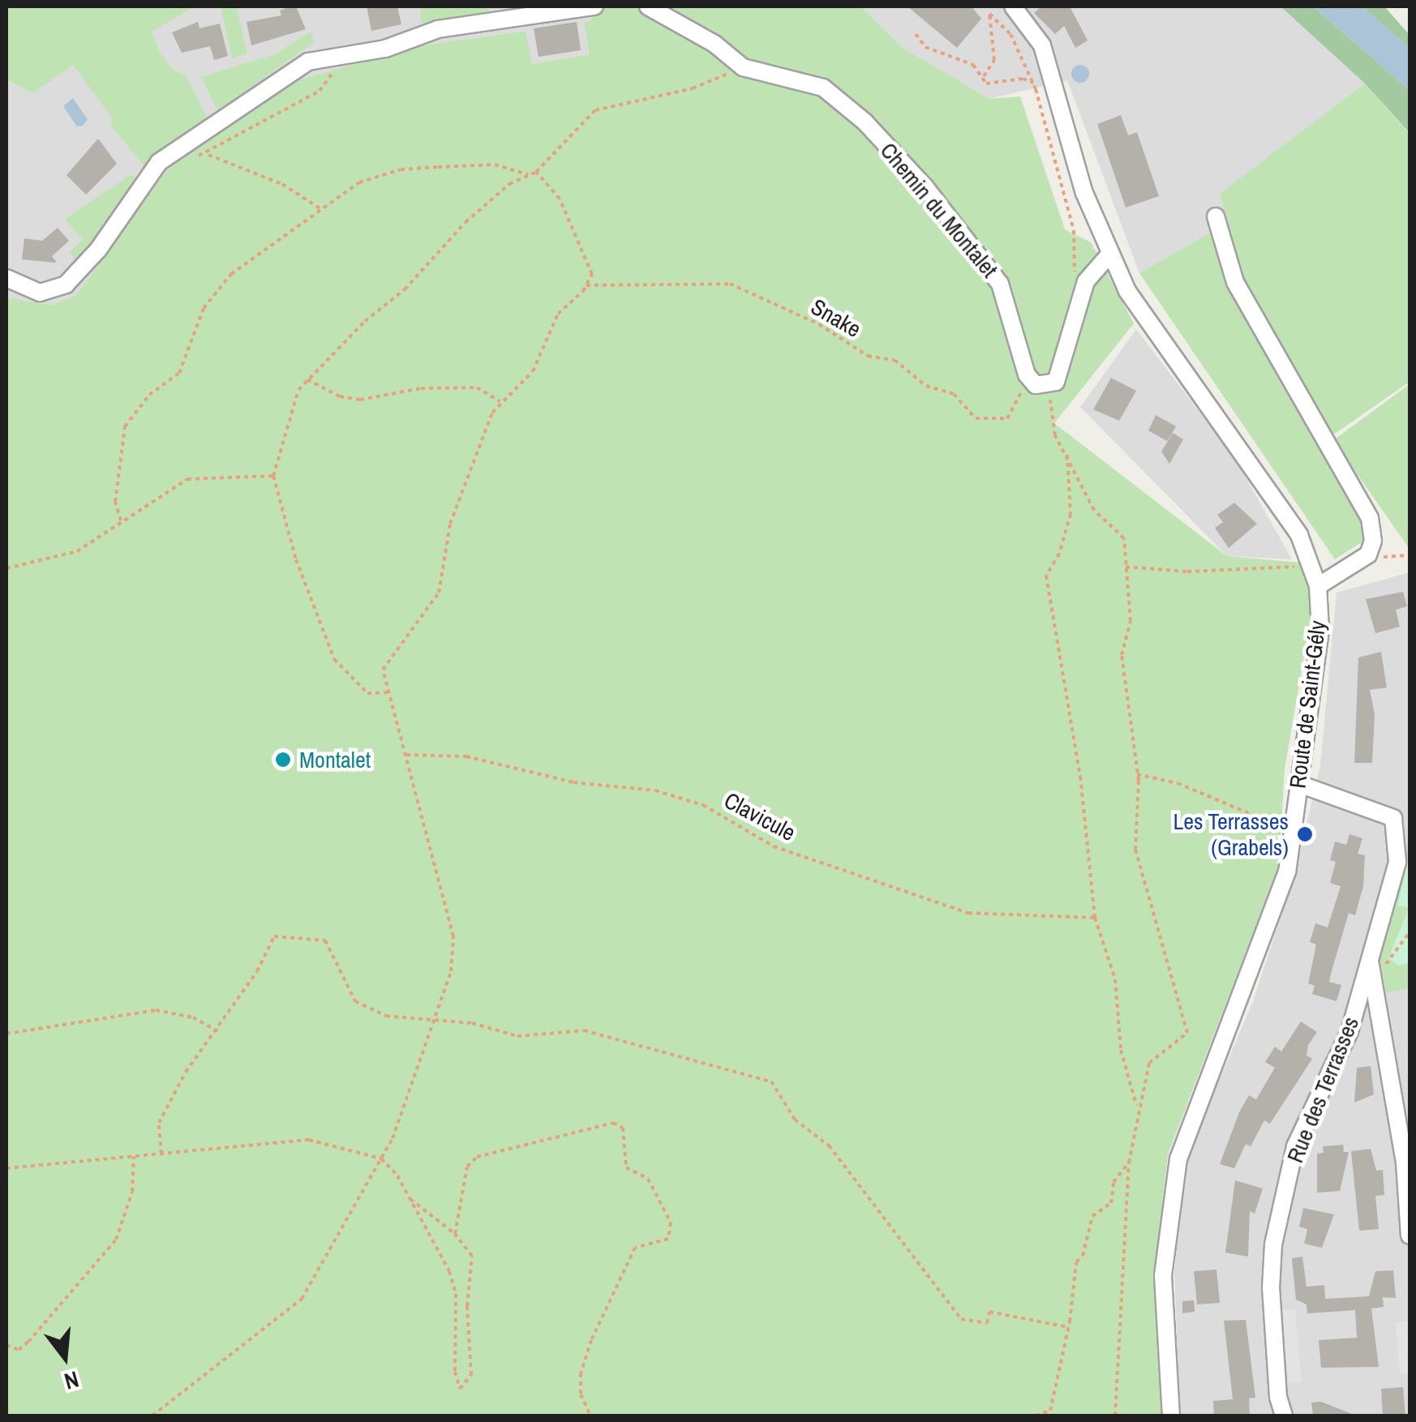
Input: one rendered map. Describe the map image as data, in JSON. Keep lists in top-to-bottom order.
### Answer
{
  "streets": {
    "street": ["Chemin du Montalet", "Route de Saint-Gély", "Rue des Terrasses"],
    "path": ["Snake", "Clavicule"]
  },
  "crossings": [
    ["Chemin du Montalet", "Snake"],
    ["Route de Saint-Gély", "Rue des Terrasses"]
  ],
  "places": ["Montalet", "Les Terrasses (Grabels)"],
  "north": "bottom"
}
